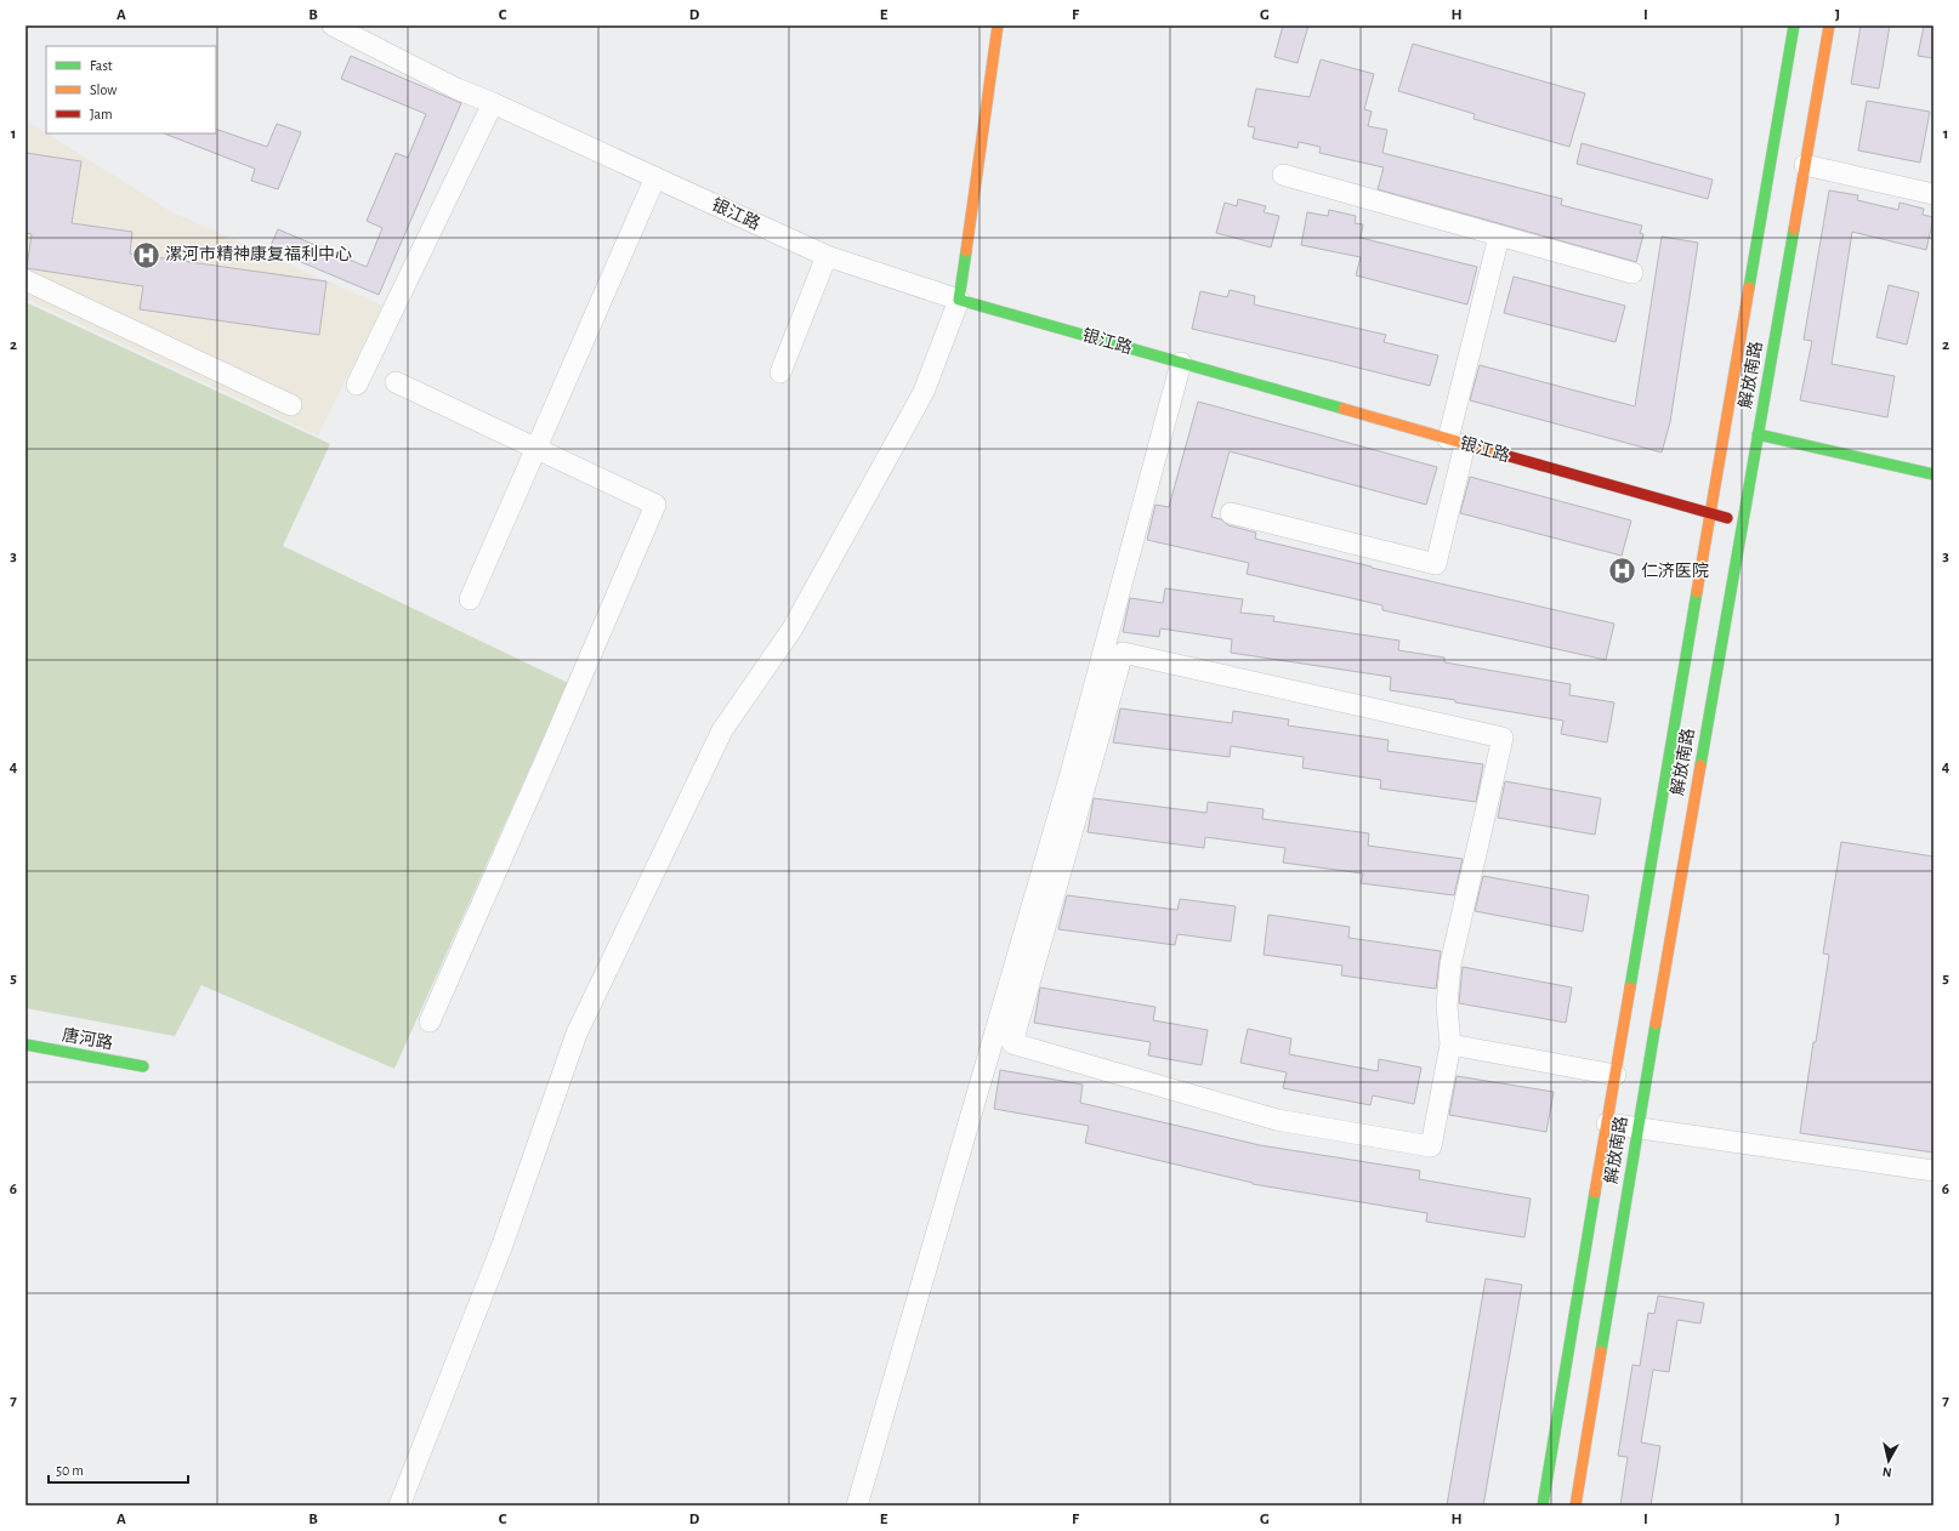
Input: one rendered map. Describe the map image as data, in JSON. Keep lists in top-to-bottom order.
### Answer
{
  "streets": {
    "main road": ["银江路", "解放南路", "唐河路"]
  },
  "crossings": [
    ["银江路", "解放南路"]
  ],
  "places": {
    "hospital": ["漯河市精神康复福利中心", "仁济医院"]
  },
  "legend": ["Fast", "Slow", "Jam"],
  "scale_bar": "50 m",
  "north": "bottom",
  "grid": {
    "columns": [
      "A",
      "B",
      "C",
      "D",
      "E",
      "F",
      "G",
      "H",
      "I",
      "J"
    ],
    "rows": [
      "1",
      "2",
      "3",
      "4",
      "5",
      "6",
      "7"
    ]
  }
}
